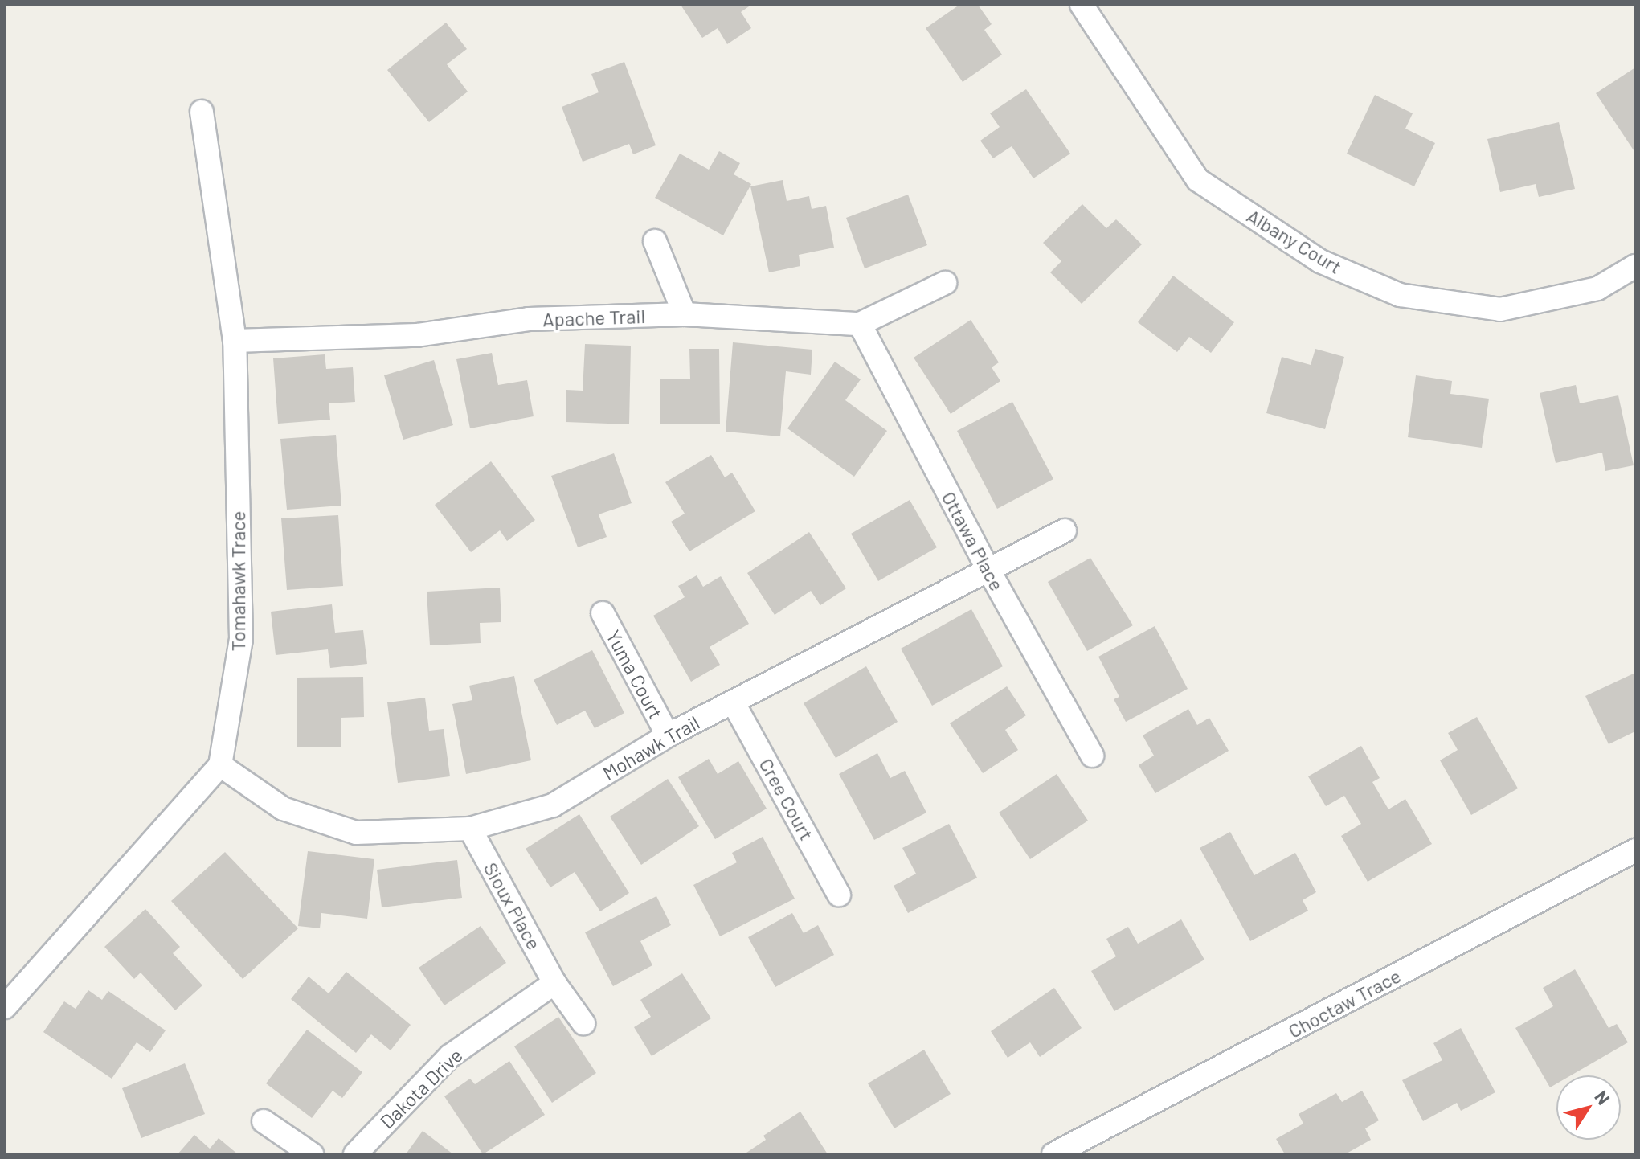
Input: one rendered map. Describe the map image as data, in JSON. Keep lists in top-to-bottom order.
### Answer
{
  "streets": {
    "street": [
      "Albany Court",
      "Apache Trail",
      "Ottawa Place",
      "Tomahawk Trace",
      "Yuma Court",
      "Mohawk Trail",
      "Cree Court",
      "Sioux Place",
      "Choctaw Trace",
      "Dakota Drive"
    ]
  },
  "crossings": [
    ["Apache Trail", "Ottawa Place"],
    ["Apache Trail", "Tomahawk Trace"],
    ["Ottawa Place", "Mohawk Trail"],
    ["Tomahawk Trace", "Mohawk Trail"],
    ["Yuma Court", "Mohawk Trail"],
    ["Mohawk Trail", "Cree Court"],
    ["Mohawk Trail", "Sioux Place"],
    ["Sioux Place", "Dakota Drive"]
  ],
  "north": "top right"
}
